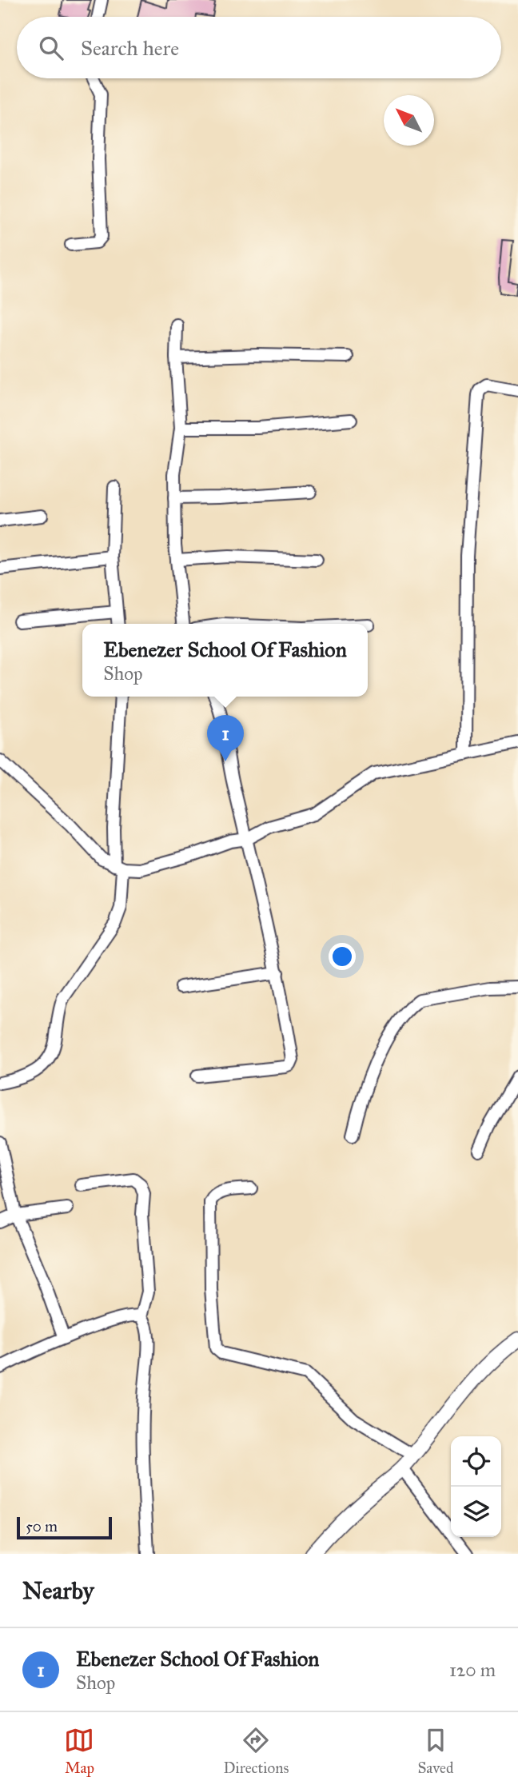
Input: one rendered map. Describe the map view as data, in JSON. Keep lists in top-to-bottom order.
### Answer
{
  "scale_bar": "50 m",
  "north": "top left",
  "page": {
    "search": "Search here",
    "popup": ["Ebenezer School Of Fashion", "Shop"],
    "pins": "1",
    "scale": "50 m",
    "heading": "Nearby",
    "list": [
      {
        "mark": "1",
        "name": "Ebenezer School Of Fashion",
        "note": "Shop",
        "value": "120 m"
      }
    ],
    "nav": ["Map", "Directions", "Saved"]
  }
}
